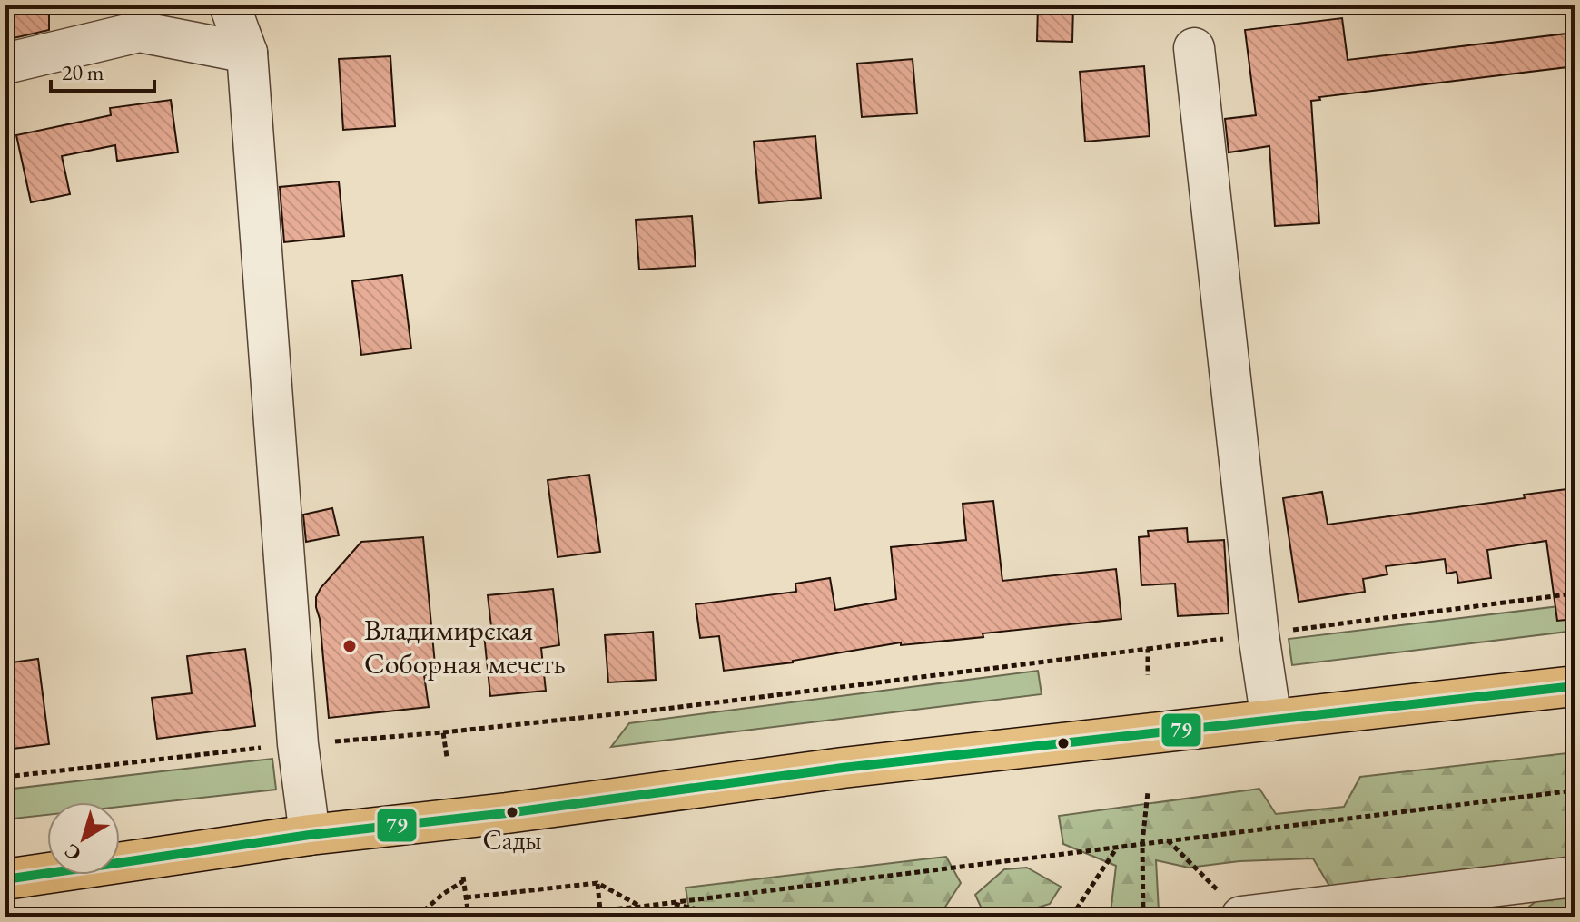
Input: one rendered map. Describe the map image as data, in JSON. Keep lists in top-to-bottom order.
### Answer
{
  "places": ["Владимирская Соборная мечеть", "Сады"],
  "lines": ["transit line 79"],
  "scale_bar": "20 m",
  "north": "bottom left"
}
